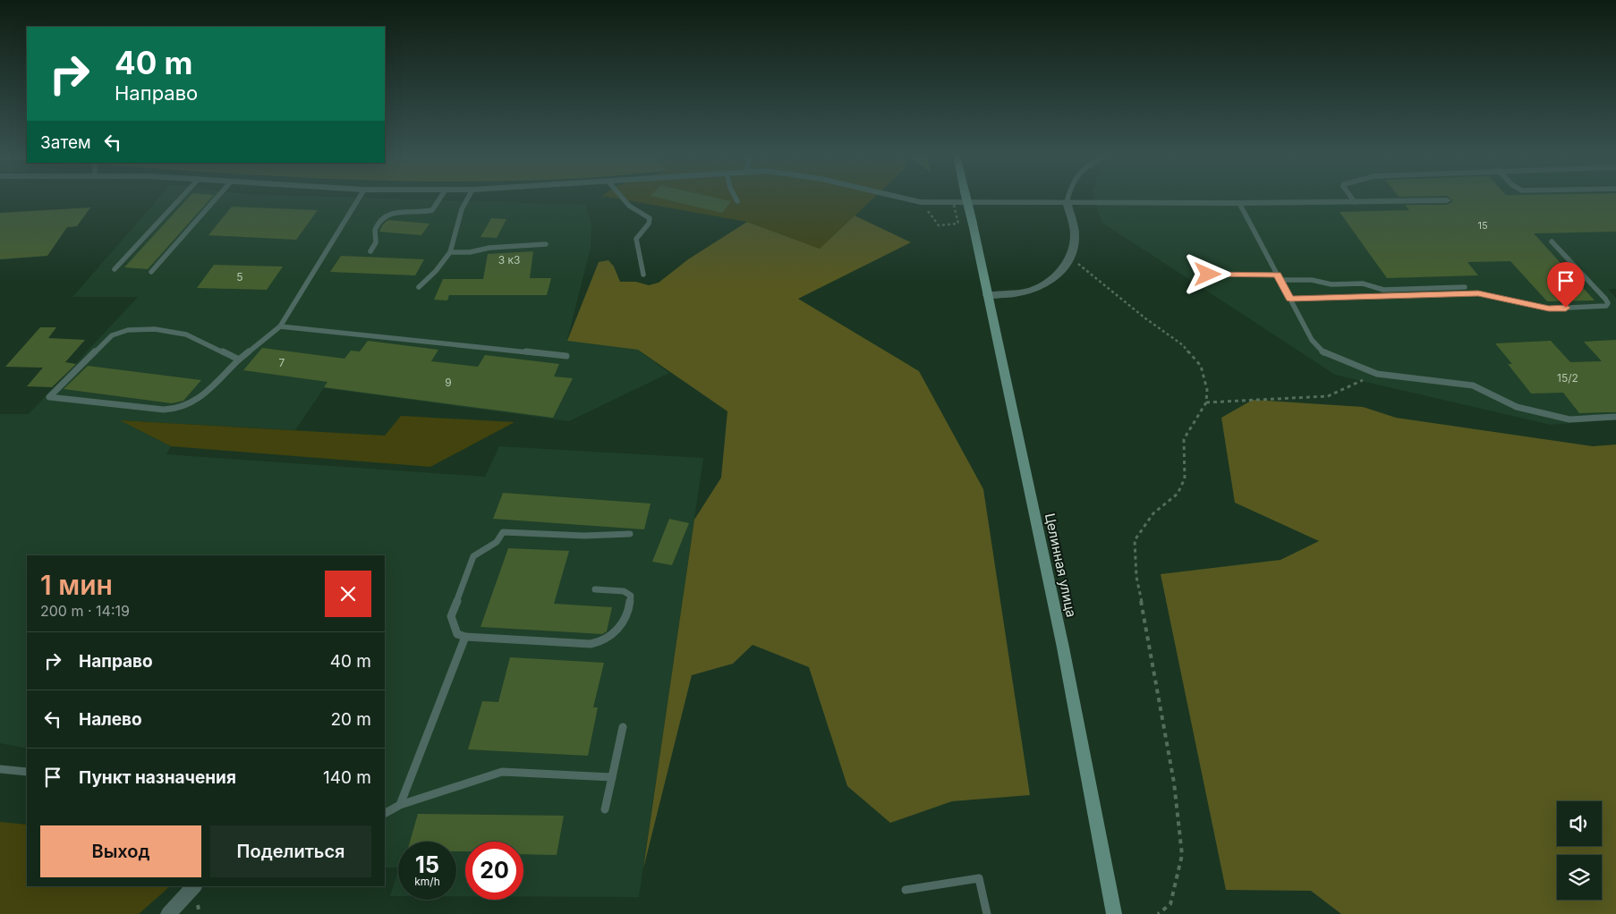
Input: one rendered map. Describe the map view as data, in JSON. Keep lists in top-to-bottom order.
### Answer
{
  "streets": {
    "main road": ["Целинная улица"]
  },
  "house_numbers": [
    "15",
    "3 к3",
    "5",
    "7",
    "15/2",
    "9"
  ],
  "page": {
    "turn": ["40 m", "Направо"],
    "then": "Затем",
    "heading": ["1 мин", "200 m · 14:19"],
    "list": [
      {
        "name": "Направо",
        "value": "40 m"
      },
      {
        "name": "Налево",
        "value": "20 m"
      },
      {
        "name": "Пункт назначения",
        "value": "140 m"
      }
    ],
    "buttons": ["Выход", "Поделиться"],
    "speed": "15 km/h",
    "limit": "20"
  }
}
